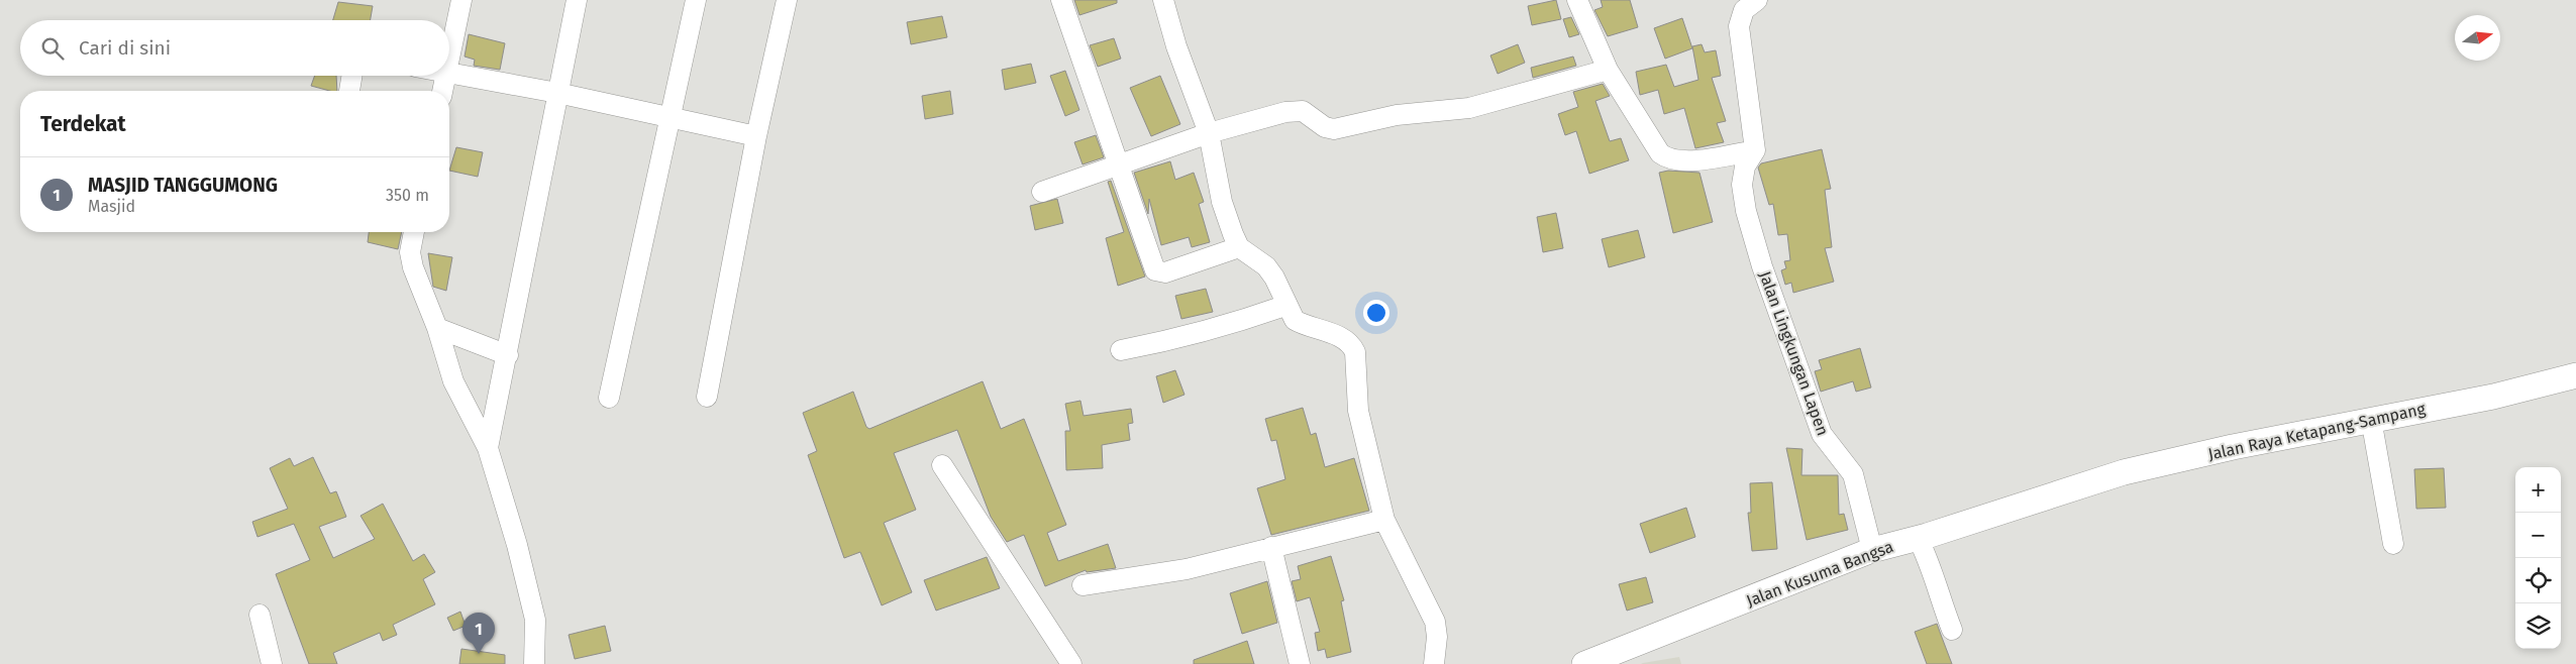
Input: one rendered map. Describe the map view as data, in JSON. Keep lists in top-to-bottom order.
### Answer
{
  "streets": {
    "main road": ["Jalan Raya Ketapang-Sampang", "Jalan Kusuma Bangsa"],
    "street": ["Jalan Lingkungan Lapen"]
  },
  "crossings": [
    ["Jalan Lingkungan Lapen", "Jalan Kusuma Bangsa"],
    ["Jalan Raya Ketapang-Sampang", "Jalan Kusuma Bangsa"]
  ],
  "north": "right",
  "page": {
    "search": "Cari di sini",
    "heading": "Terdekat",
    "list": [
      {
        "mark": "1",
        "name": "MASJID TANGGUMONG",
        "note": "Masjid",
        "value": "350 m"
      }
    ],
    "map_buttons": ["+", "−"],
    "pins": "1"
  }
}
